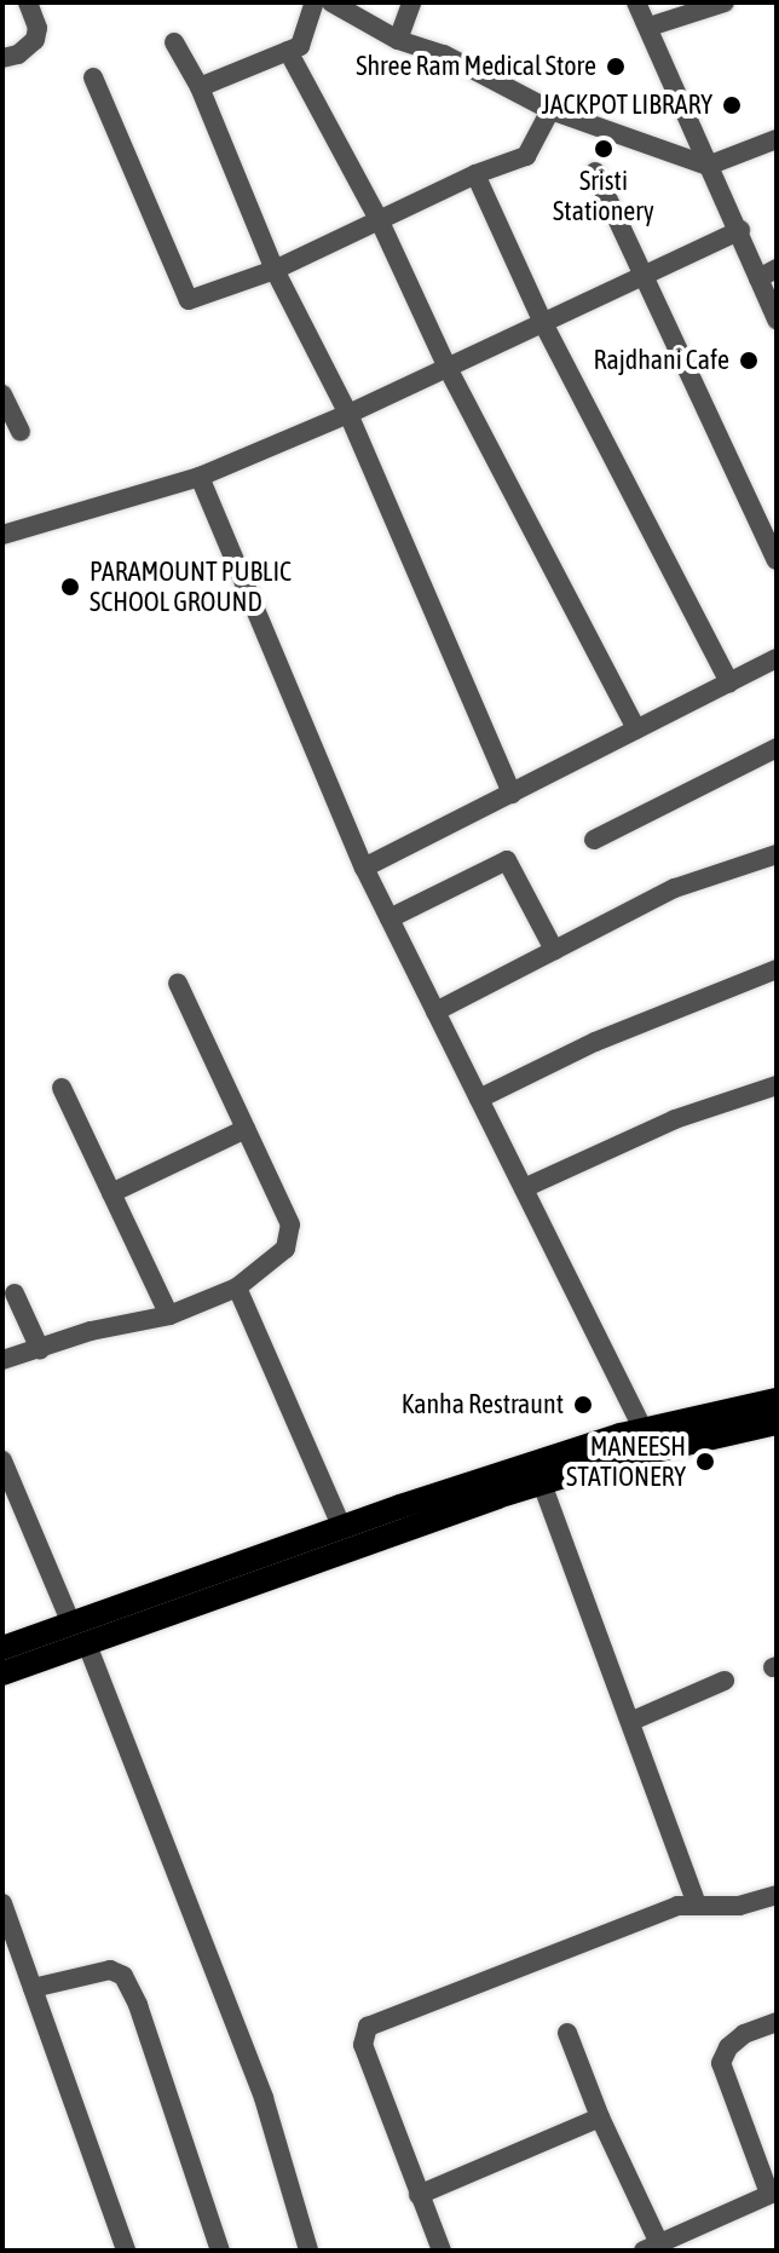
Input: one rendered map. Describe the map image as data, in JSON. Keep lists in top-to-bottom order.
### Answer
{
  "places": [
    "Shree Ram Medical Store",
    "JACKPOT LIBRARY",
    "Sristi Stationery",
    "Rajdhani Cafe",
    "PARAMOUNT PUBLIC SCHOOL GROUND",
    "Kanha Restraunt",
    "MANEESH STATIONERY"
  ]
}
